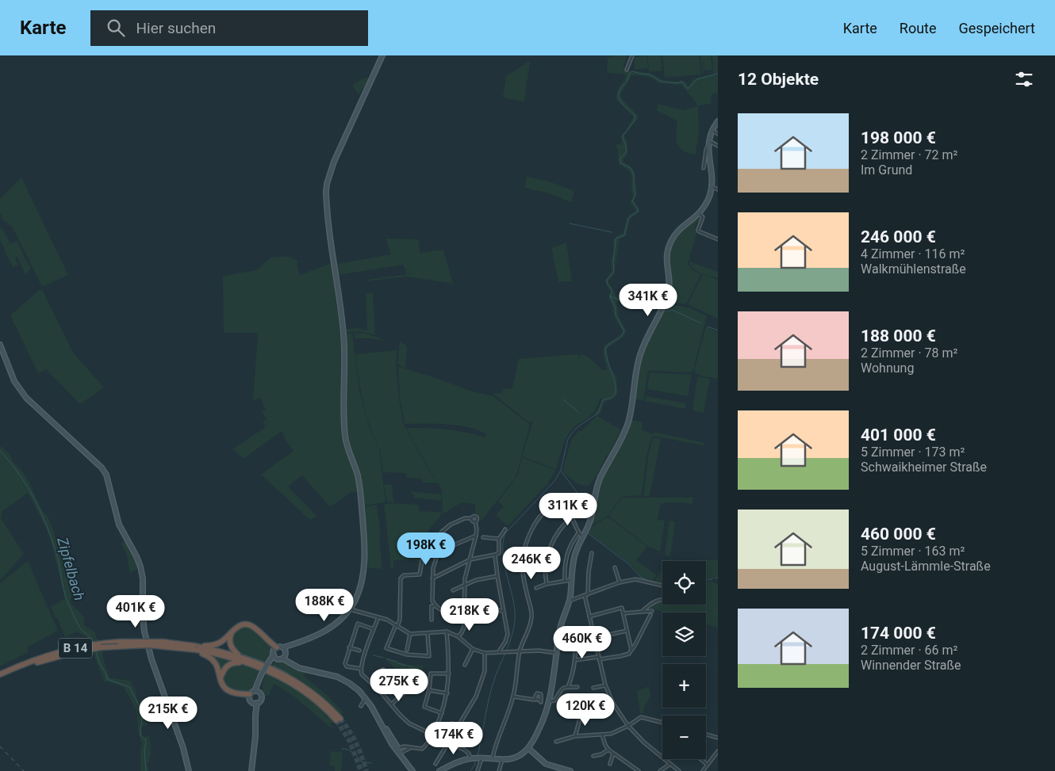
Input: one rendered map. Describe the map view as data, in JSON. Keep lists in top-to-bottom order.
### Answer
{
  "streets": {
    "highway": ["B 14"]
  },
  "water": ["Zipfelbach"],
  "page": {
    "header": "Karte",
    "search": "Hier suchen",
    "nav": ["Karte", "Route", "Gespeichert"],
    "heading": "12 Objekte",
    "list": [
      {
        "name": "198 000 €",
        "note": "2 Zimmer · 72 m² · Im Grund"
      },
      {
        "name": "246 000 €",
        "note": "4 Zimmer · 116 m² · Walkmühlenstraße"
      },
      {
        "name": "188 000 €",
        "note": "2 Zimmer · 78 m² · Wohnung"
      },
      {
        "name": "401 000 €",
        "note": "5 Zimmer · 173 m² · Schwaikheimer Straße"
      },
      {
        "name": "460 000 €",
        "note": "5 Zimmer · 163 m² · August-Lämmle-Straße"
      },
      {
        "name": "174 000 €",
        "note": "2 Zimmer · 66 m² · Winnender Straße"
      }
    ],
    "price": [
      "341K €",
      "311K €",
      "198K €",
      "246K €",
      "188K €",
      "401K €",
      "218K €",
      "460K €",
      "275K €",
      "120K €",
      "215K €",
      "174K €"
    ],
    "map_buttons": ["+", "−"]
  }
}
